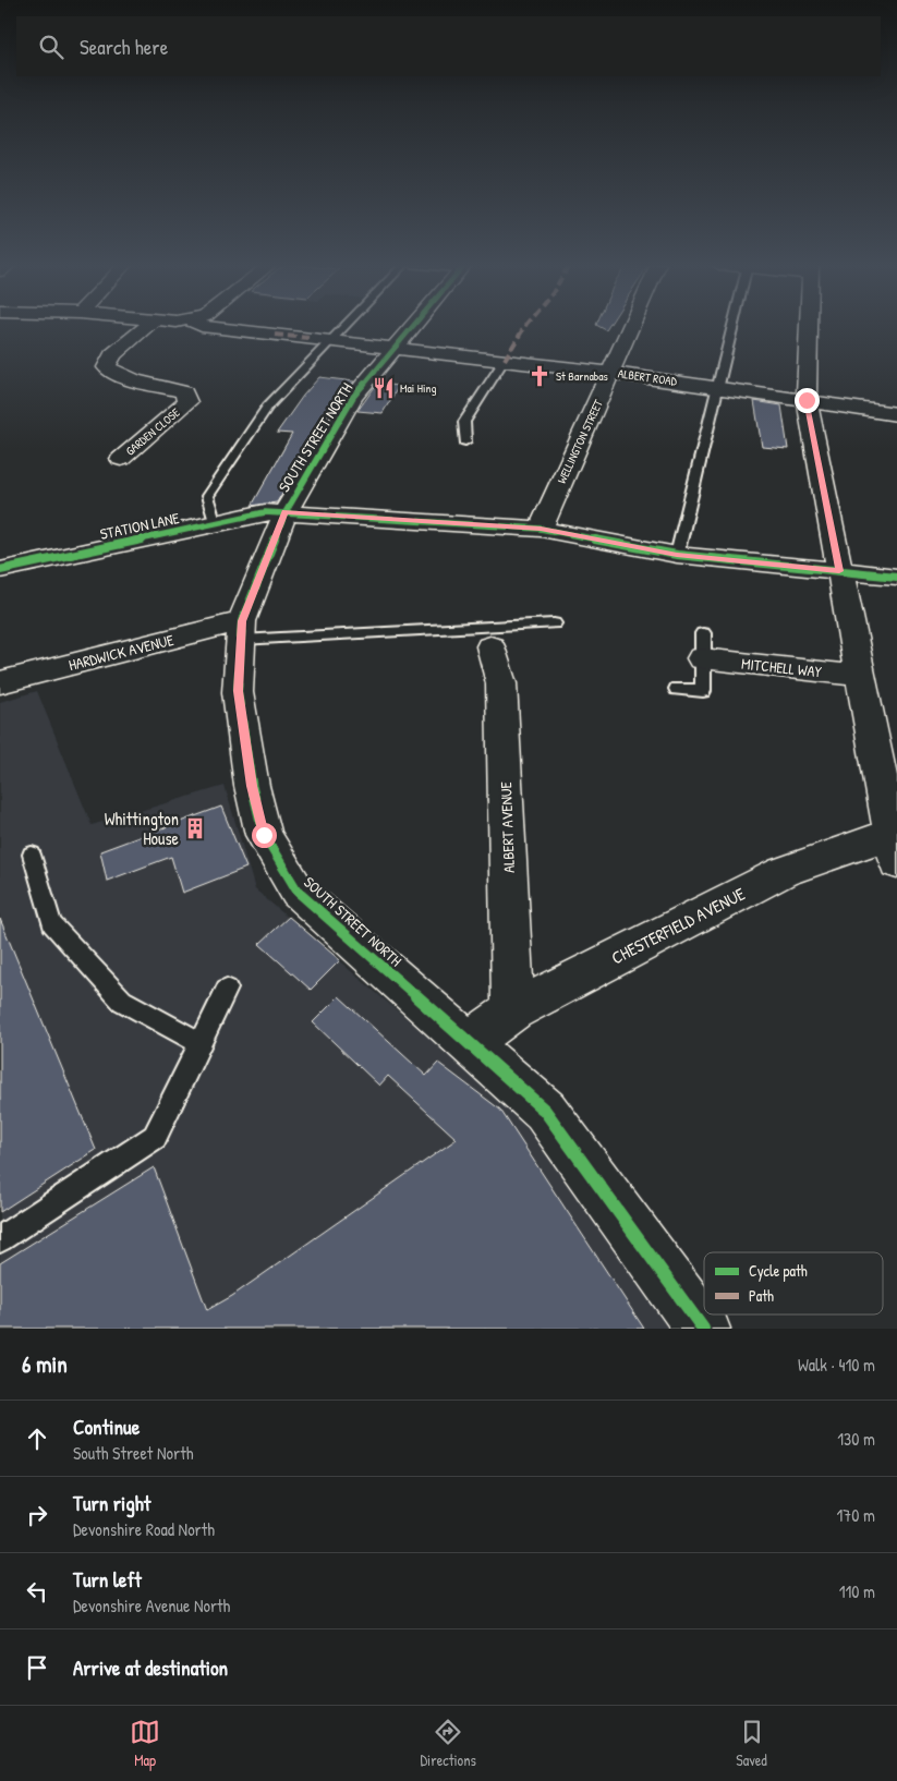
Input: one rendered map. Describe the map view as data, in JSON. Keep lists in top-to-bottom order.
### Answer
{
  "streets": {
    "street": [
      "ALBERT ROAD",
      "GARDEN CLOSE",
      "SOUTH STREET NORTH",
      "WELLINGTON STREET",
      "STATION LANE",
      "HARDWICK AVENUE",
      "MITCHELL WAY",
      "ALBERT AVENUE",
      "CHESTERFIELD AVENUE"
    ]
  },
  "crossings": [
    ["ALBERT ROAD", "SOUTH STREET NORTH"],
    ["ALBERT ROAD", "WELLINGTON STREET"],
    ["SOUTH STREET NORTH", "STATION LANE"],
    ["SOUTH STREET NORTH", "HARDWICK AVENUE"],
    ["SOUTH STREET NORTH", "CHESTERFIELD AVENUE"],
    ["WELLINGTON STREET", "STATION LANE"],
    ["ALBERT AVENUE", "CHESTERFIELD AVENUE"]
  ],
  "places": {
    "church": ["St Barnabas"],
    "restaurant": ["Mai Hing"],
    "building": ["Whittington House"]
  },
  "legend": ["Cycle path", "Path"],
  "page": {
    "search": "Search here",
    "heading": ["6 min", "Walk · 410 m"],
    "list": [
      ["Continue", "South Street North", "130 m"],
      ["Turn right", "Devonshire Road North", "170 m"],
      ["Turn left", "Devonshire Avenue North", "110 m"],
      "Arrive at destination"
    ],
    "nav": ["Map", "Directions", "Saved"]
  }
}
